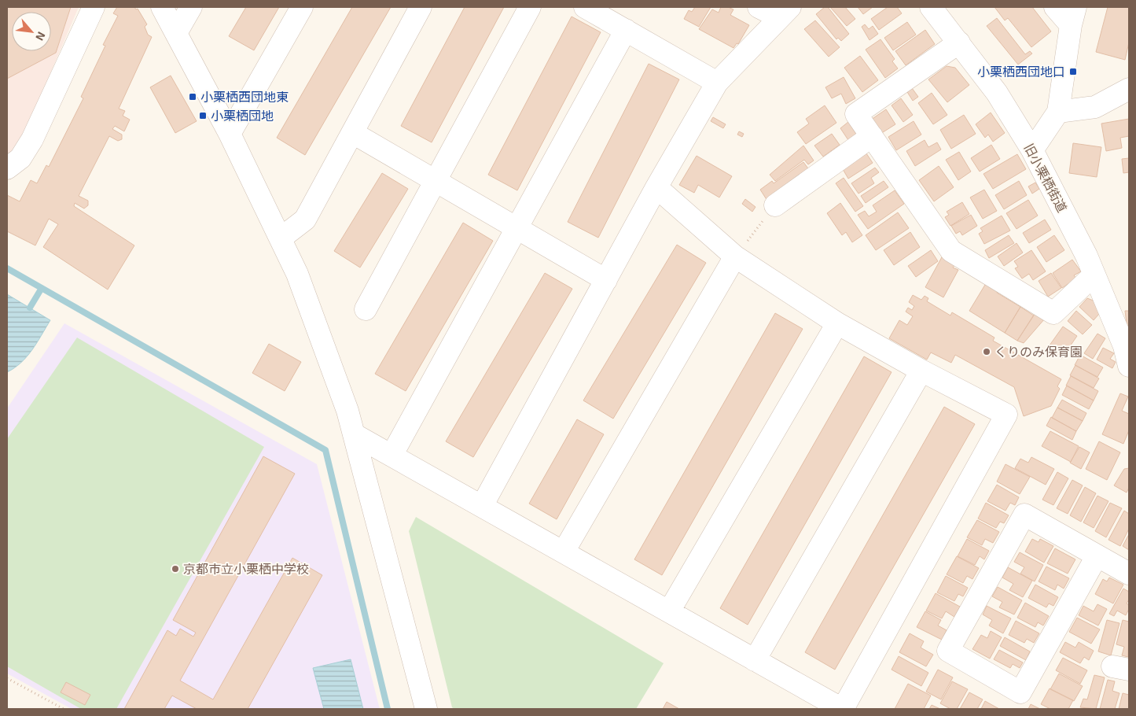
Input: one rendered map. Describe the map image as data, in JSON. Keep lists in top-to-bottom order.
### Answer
{
  "streets": {
    "street": ["旧小栗栖街道"]
  },
  "places": {
    "transit": ["小栗栖西団地口", "小栗栖西団地東", "小栗栖団地"],
    "other": ["くりのみ保育園", "京都市立小栗栖中学校"]
  },
  "north": "bottom right"
}
